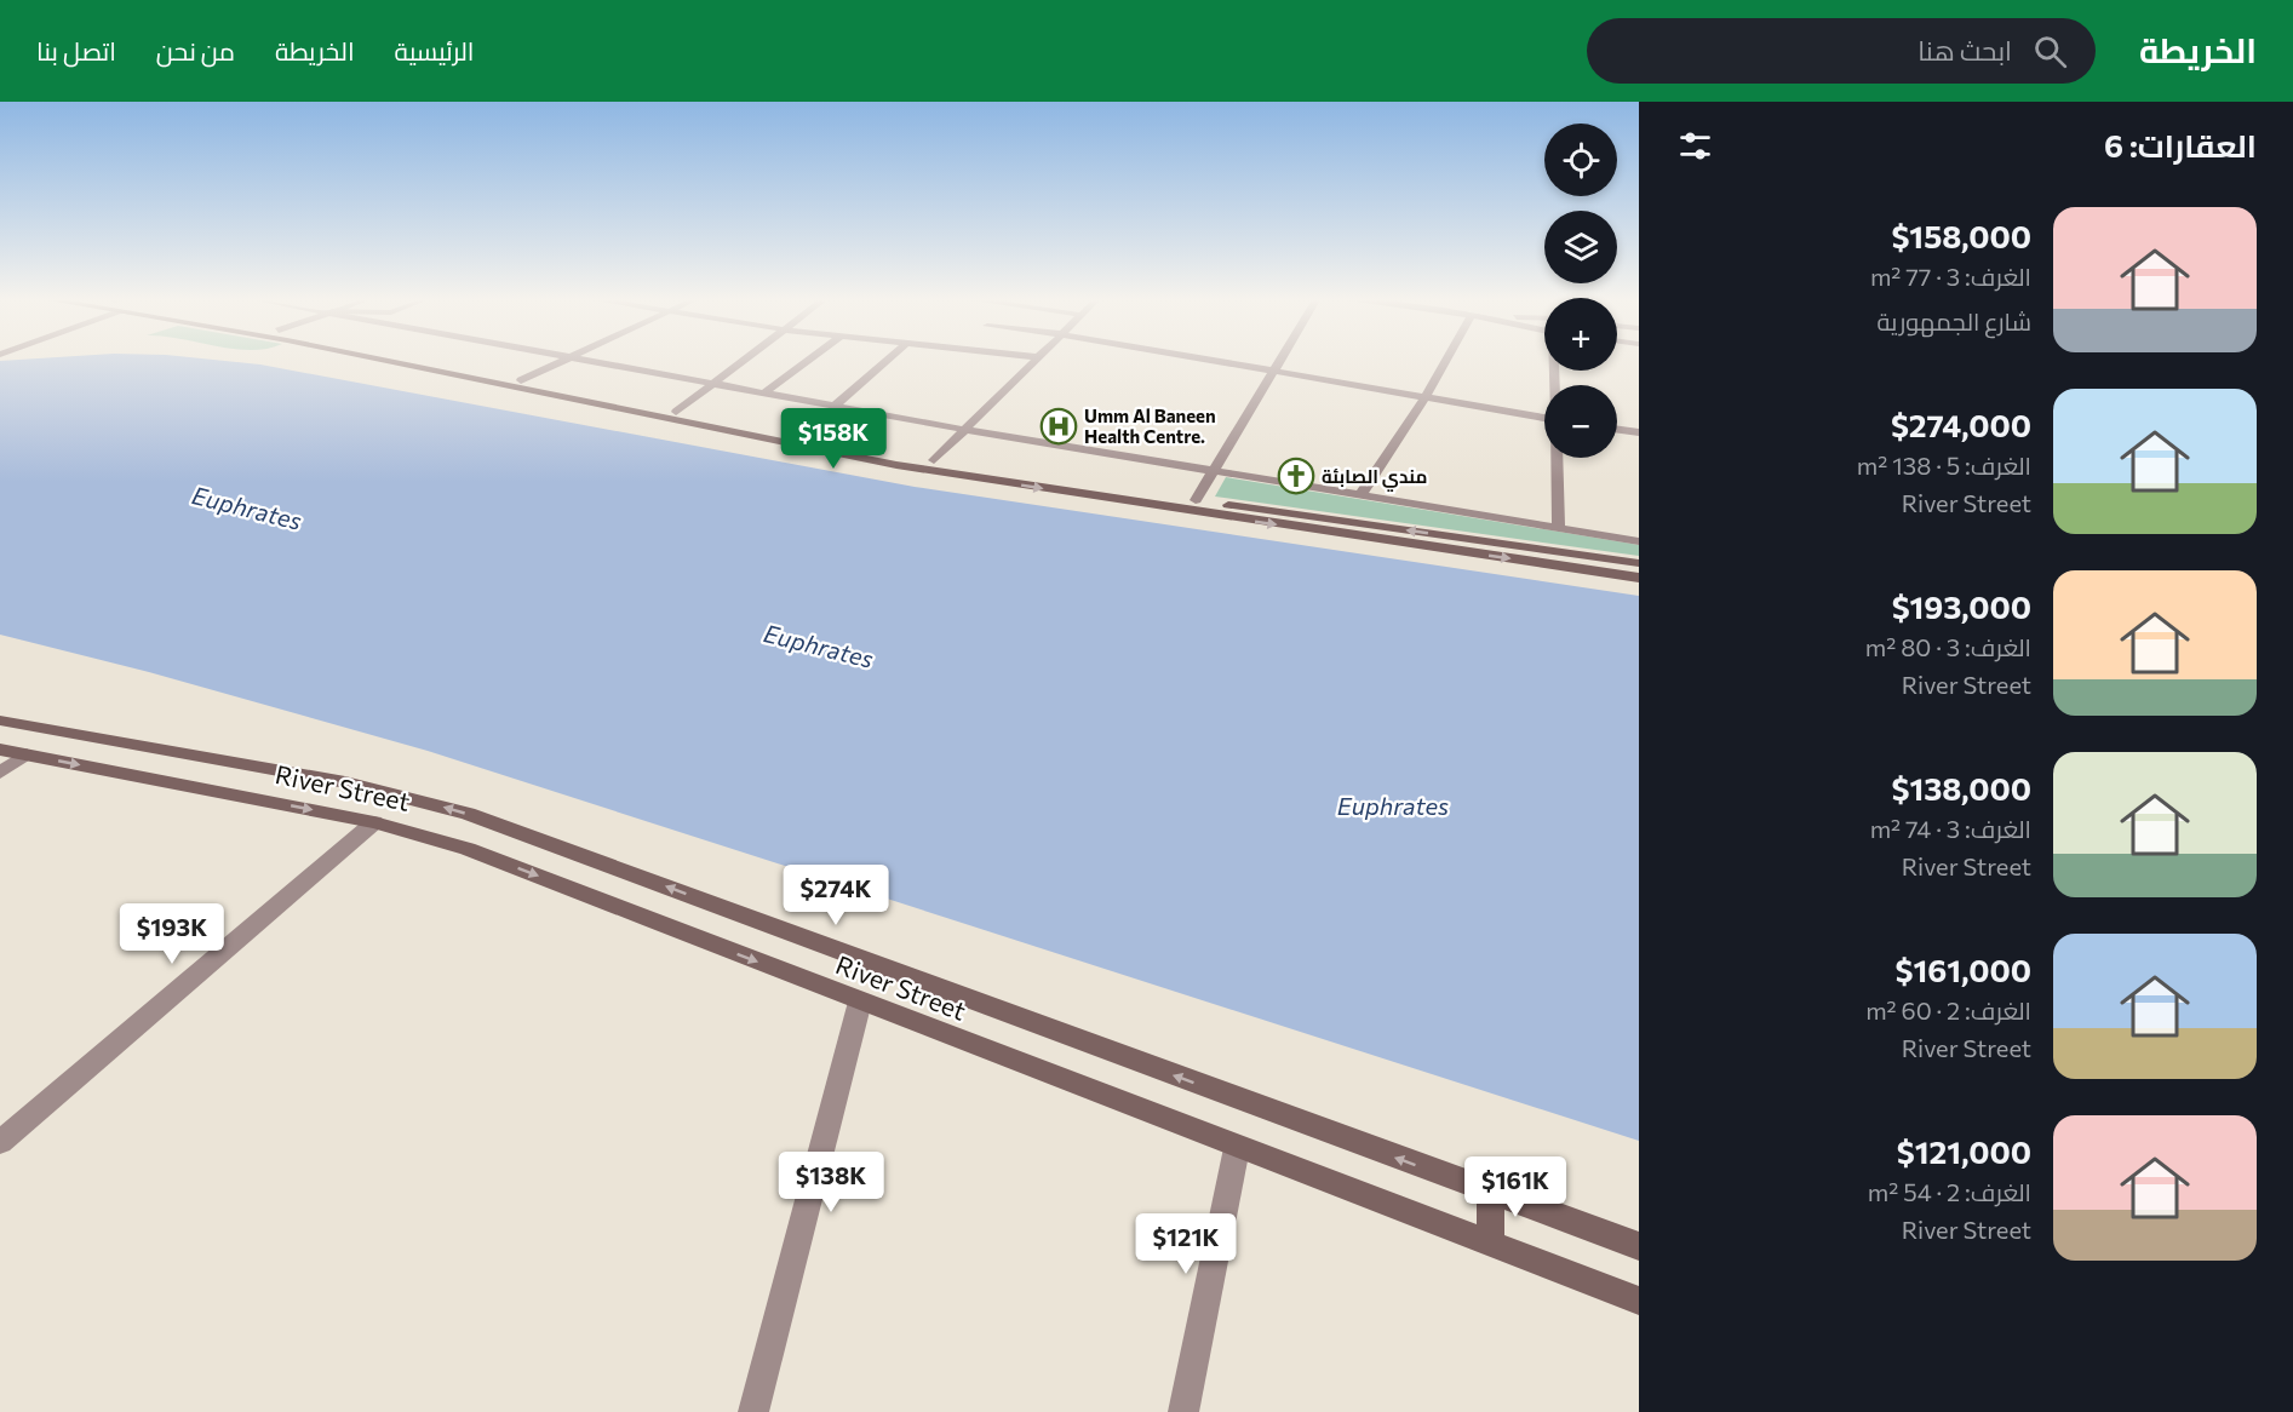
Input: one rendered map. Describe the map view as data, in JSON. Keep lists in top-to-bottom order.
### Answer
{
  "streets": {
    "main road": ["River Street"]
  },
  "water": ["Euphrates"],
  "places": {
    "hospital": ["Umm Al Baneen Health Centre."],
    "church": ["مندي الصابئة"]
  },
  "page": {
    "header": "الخريطة",
    "search": "ابحث هنا",
    "nav": [
      "الرئيسية",
      "الخريطة",
      "من نحن",
      "اتصل بنا"
    ],
    "heading": "العقارات: 6",
    "map_buttons": ["+", "−"],
    "list": [
      {
        "name": "$158,000",
        "note": "الغرف: 3 · 77 m² · شارع الجمهورية"
      },
      {
        "name": "$274,000",
        "note": "الغرف: 5 · 138 m² · River Street"
      },
      {
        "name": "$193,000",
        "note": "الغرف: 3 · 80 m² · River Street"
      },
      {
        "name": "$138,000",
        "note": "الغرف: 3 · 74 m² · River Street"
      },
      {
        "name": "$161,000",
        "note": "الغرف: 2 · 60 m² · River Street"
      },
      {
        "name": "$121,000",
        "note": "الغرف: 2 · 54 m² · River Street"
      }
    ],
    "price": [
      "$158K",
      "$274K",
      "$193K",
      "$138K",
      "$161K",
      "$121K"
    ]
  }
}
